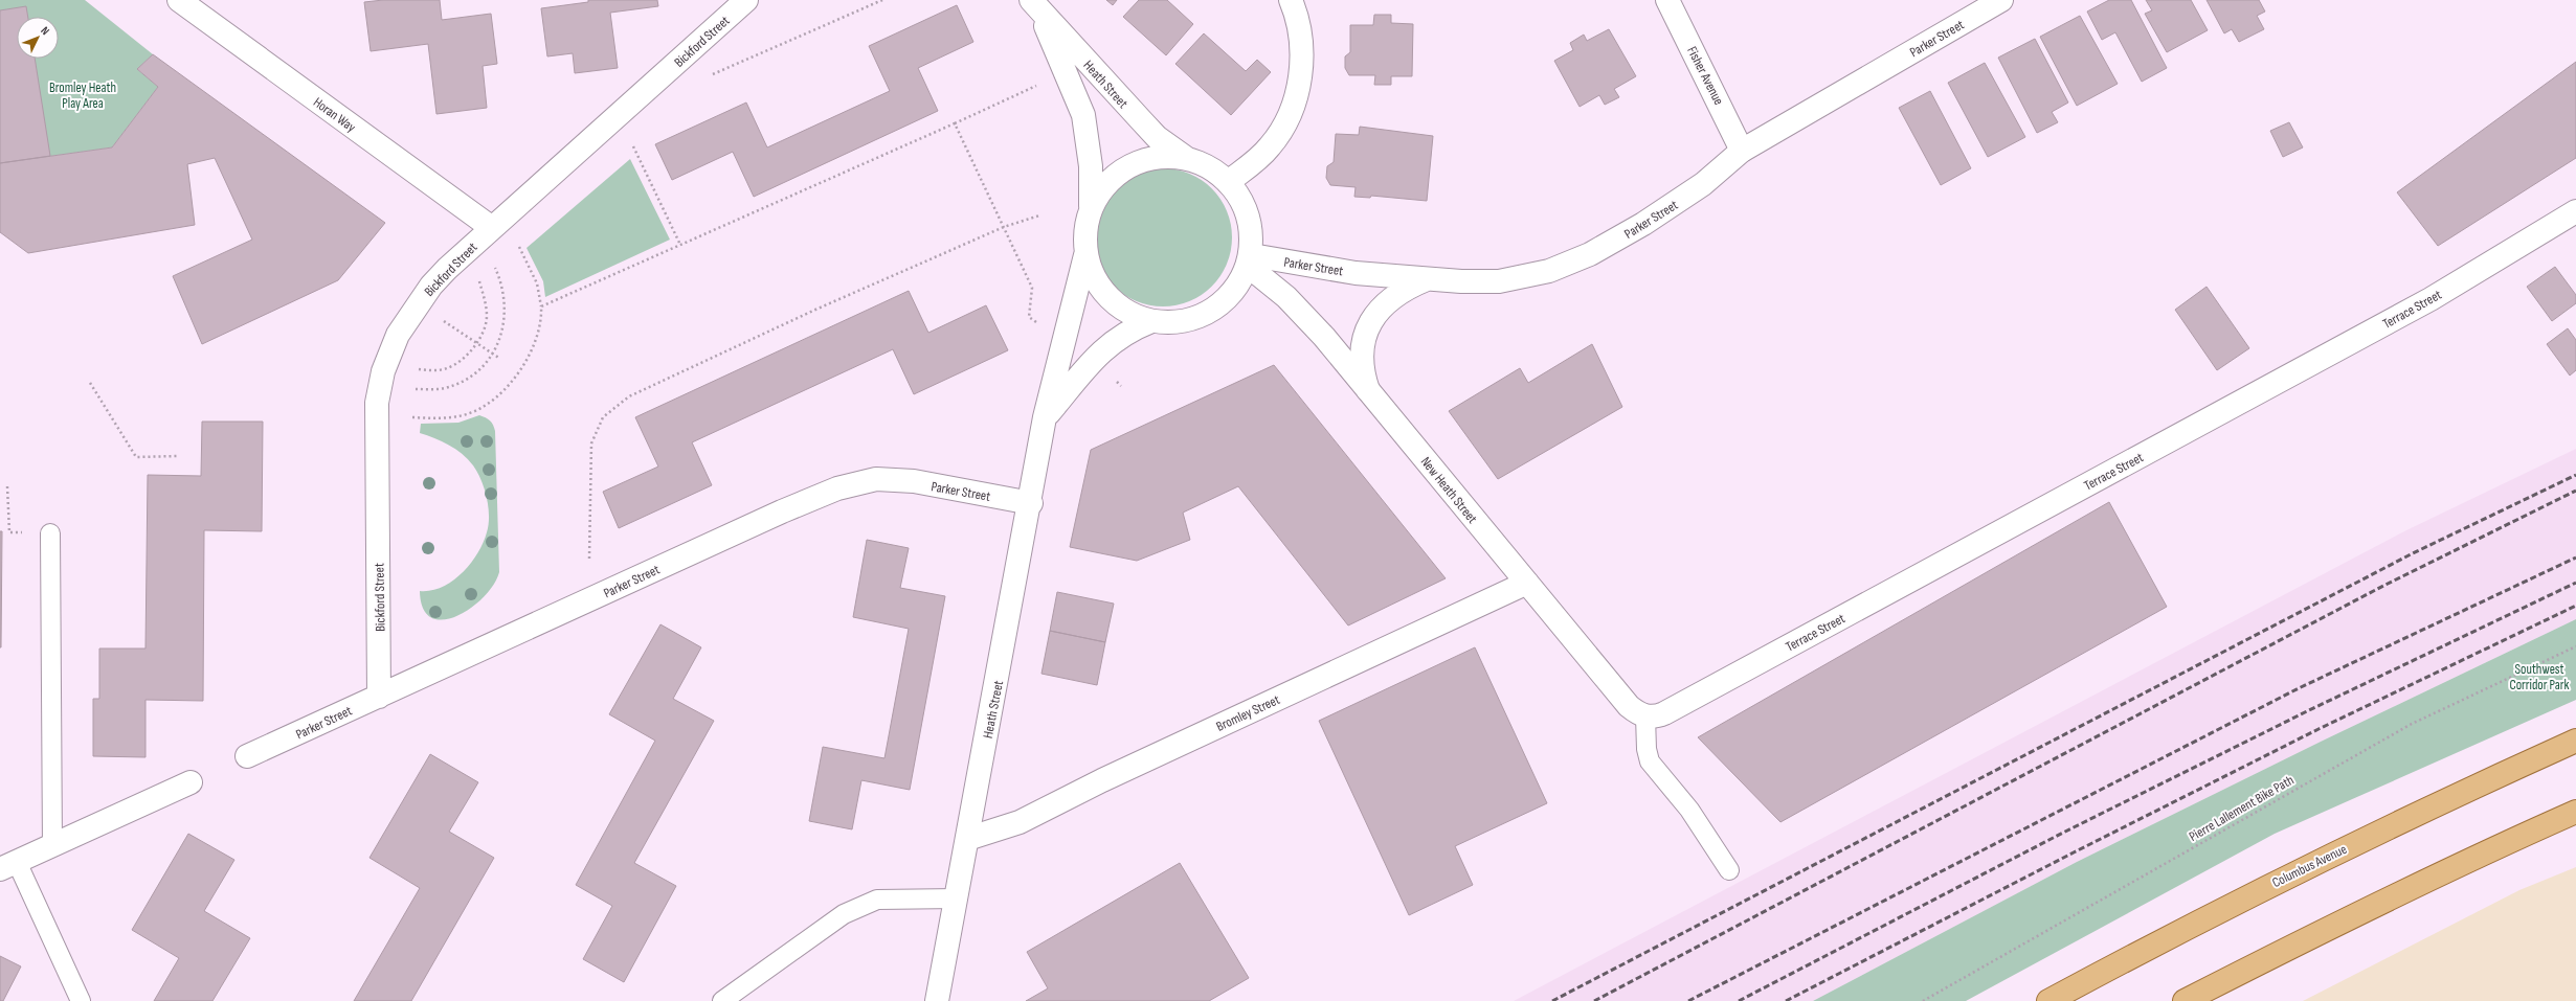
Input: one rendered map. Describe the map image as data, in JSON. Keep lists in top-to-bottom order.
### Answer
{
  "streets": {
    "main road": ["Columbus Avenue"],
    "street": [
      "Parker Street",
      "Bickford Street",
      "Fisher Avenue",
      "Heath Street",
      "Horan Way",
      "Terrace Street",
      "New Heath Street",
      "Bromley Street"
    ],
    "path": ["Pierre Lallement Bike Path"]
  },
  "crossings": [
    ["Parker Street", "Bickford Street"],
    ["Parker Street", "Fisher Avenue"],
    ["Parker Street", "Heath Street"],
    ["Parker Street", "New Heath Street"],
    ["Bickford Street", "Horan Way"],
    ["Heath Street", "Bromley Street"],
    ["Terrace Street", "New Heath Street"],
    ["New Heath Street", "Bromley Street"]
  ],
  "parks": ["Bromley Heath Play Area", "Southwest Corridor Park"],
  "north": "top right"
}
